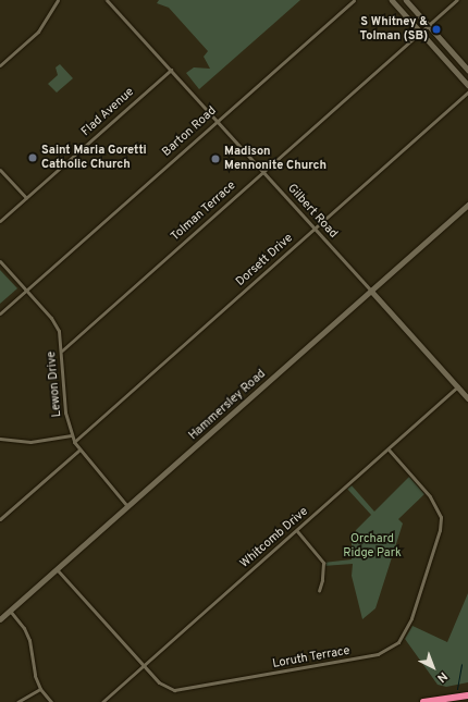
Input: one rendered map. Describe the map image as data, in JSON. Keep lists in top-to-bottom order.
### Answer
{
  "streets": {
    "street": [
      "Flad Avenue",
      "Barton Road",
      "Tolman Terrace",
      "Gilbert Road",
      "Dorsett Drive",
      "Lewon Drive",
      "Hammersley Road",
      "Whitcomb Drive",
      "Loruth Terrace"
    ]
  },
  "crossings": [
    ["Flad Avenue", "Gilbert Road"],
    ["Barton Road", "Gilbert Road"],
    ["Barton Road", "Lewon Drive"],
    ["Tolman Terrace", "Gilbert Road"],
    ["Tolman Terrace", "Lewon Drive"],
    ["Gilbert Road", "Dorsett Drive"],
    ["Gilbert Road", "Hammersley Road"],
    ["Gilbert Road", "Whitcomb Drive"],
    ["Dorsett Drive", "Lewon Drive"],
    ["Lewon Drive", "Hammersley Road"],
    ["Hammersley Road", "Loruth Terrace"],
    ["Whitcomb Drive", "Loruth Terrace"]
  ],
  "parks": ["Orchard Ridge Park"],
  "places": ["S Whitney & Tolman (SB)", "Saint Maria Goretti Catholic Church", "Madison Mennonite Church"],
  "north": "bottom right"
}
